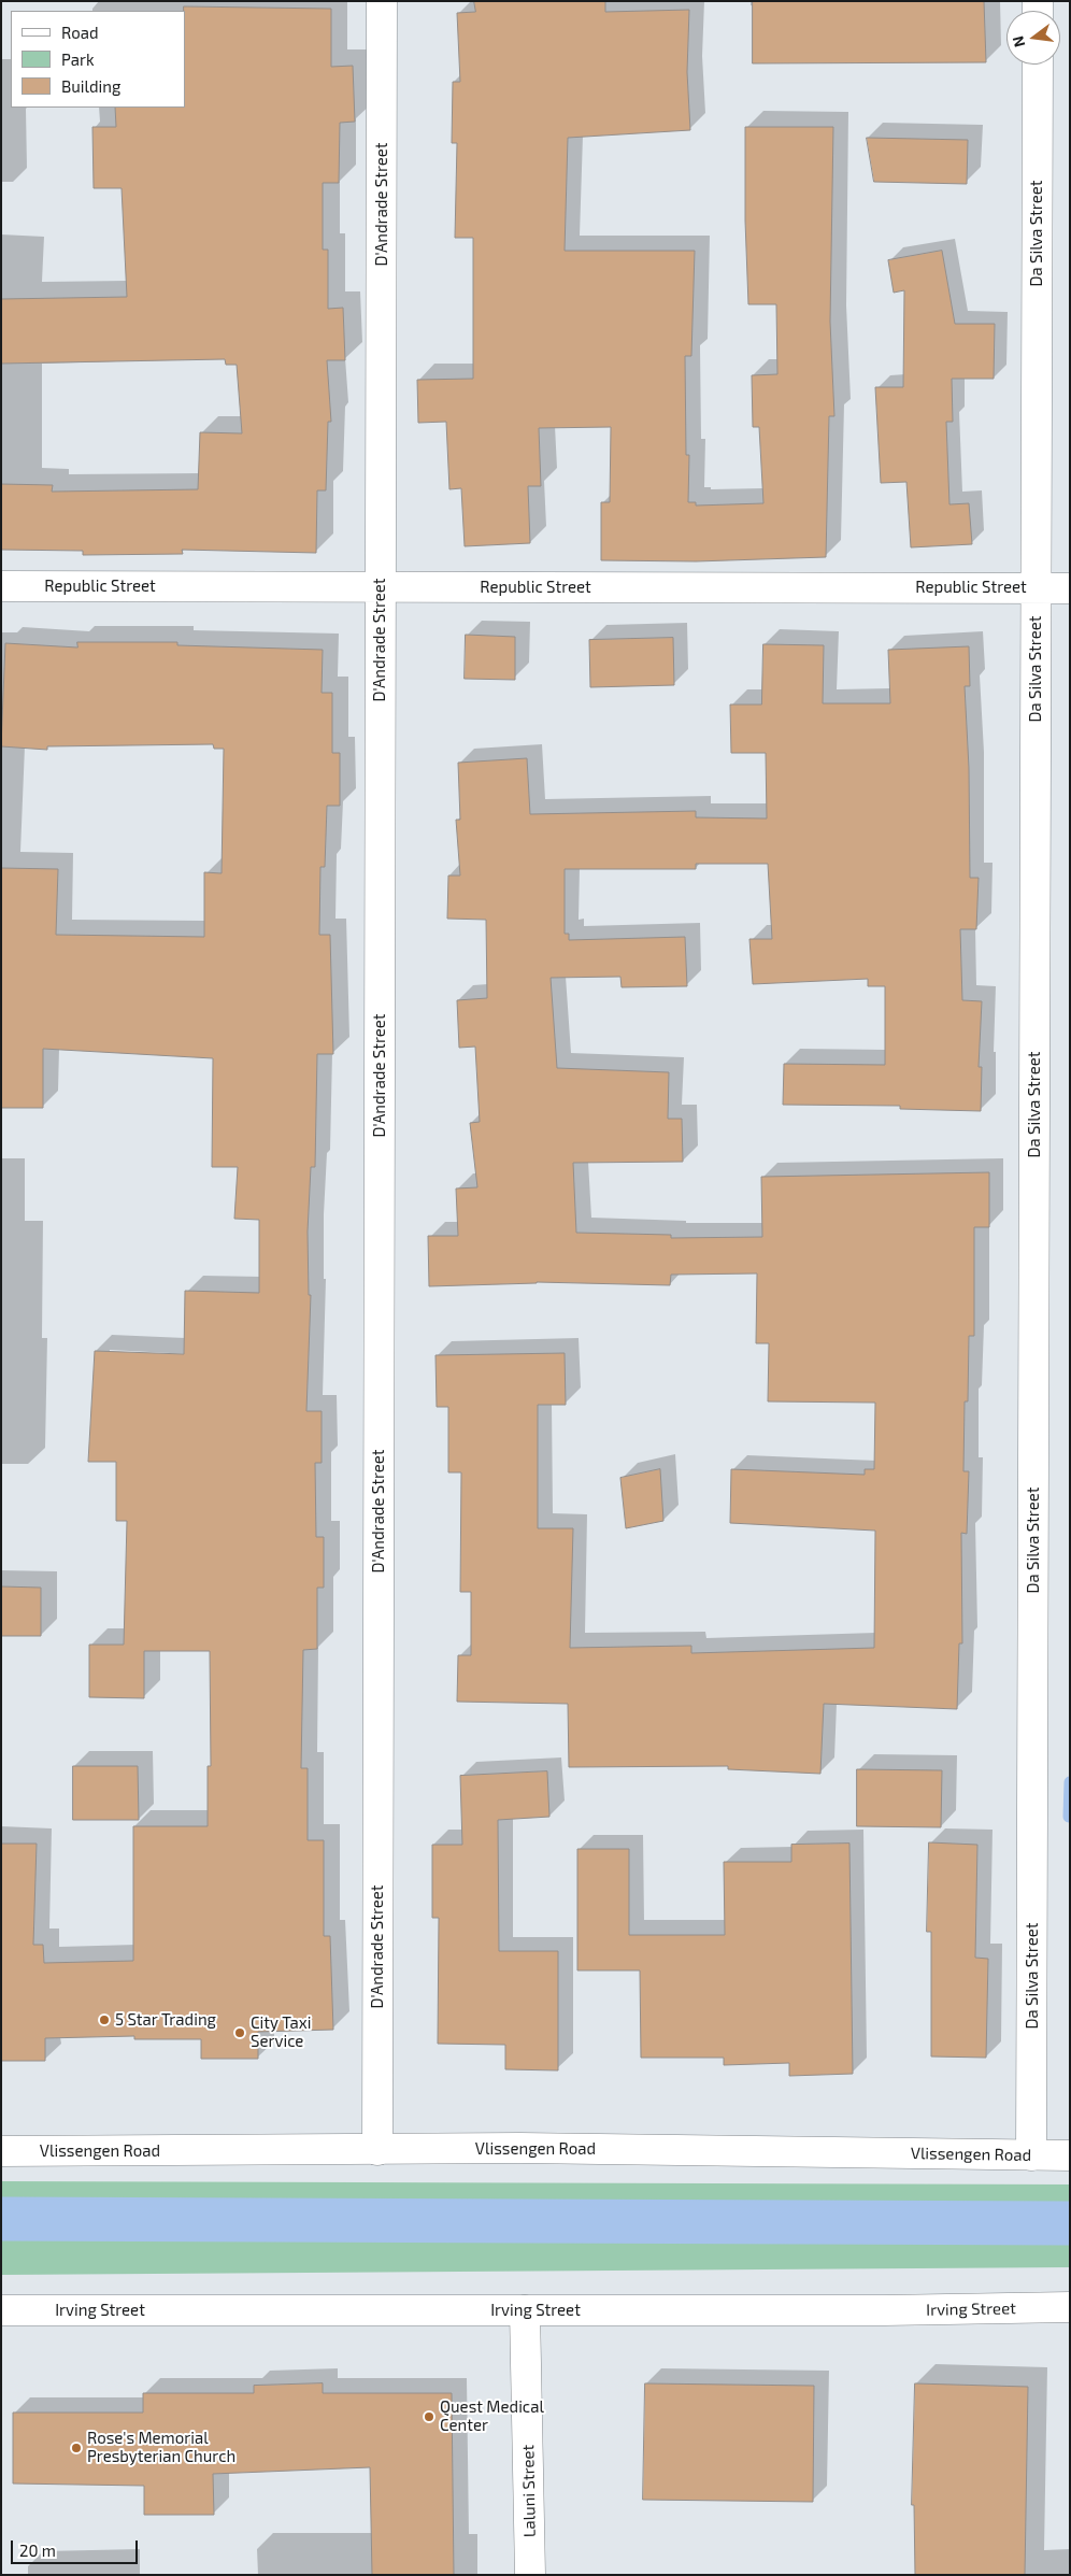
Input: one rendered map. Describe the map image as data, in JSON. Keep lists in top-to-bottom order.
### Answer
{
  "streets": {
    "street": [
      "D'Andrade Street",
      "Da Silva Street",
      "Republic Street",
      "Vlissengen Road",
      "Irving Street",
      "Laluni Street"
    ]
  },
  "crossings": [
    ["D'Andrade Street", "Republic Street"],
    ["D'Andrade Street", "Vlissengen Road"],
    ["Da Silva Street", "Republic Street"],
    ["Da Silva Street", "Vlissengen Road"],
    ["Irving Street", "Laluni Street"]
  ],
  "places": [
    "5 Star Trading",
    "City Taxi Service",
    "Quest Medical Center",
    "Rose's Memorial Presbyterian Church"
  ],
  "legend": ["Road", "Park", "Building"],
  "scale_bar": "20 m",
  "north": "left"
}
